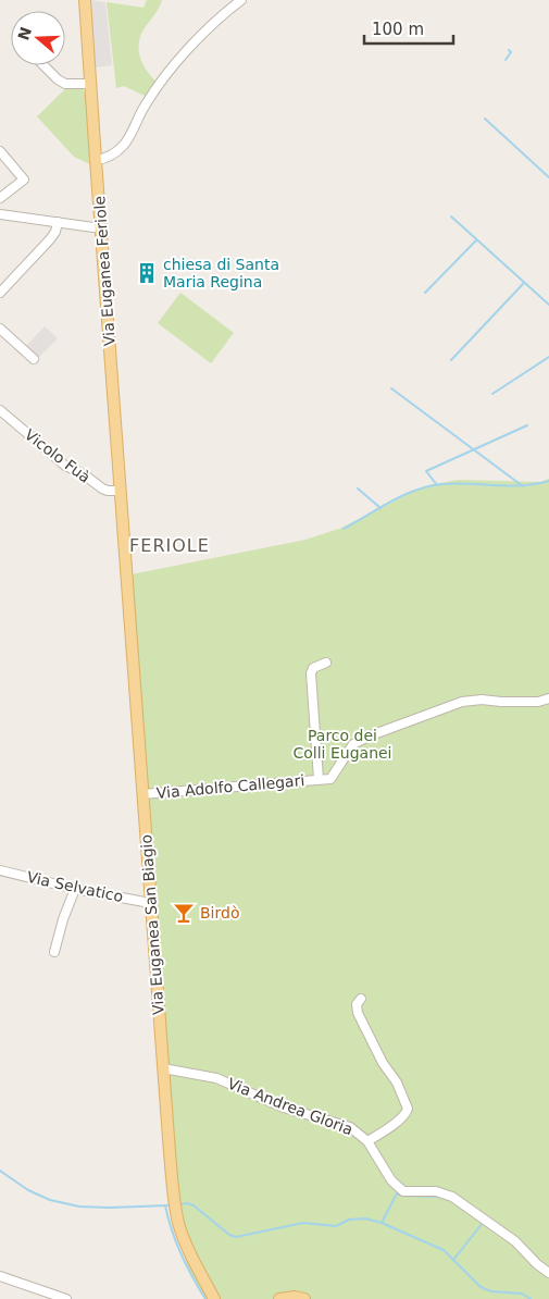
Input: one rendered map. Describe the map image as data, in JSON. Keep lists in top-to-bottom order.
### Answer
{
  "streets": {
    "main road": ["Via Euganea Feriole", "Via Euganea San Biagio"],
    "street": [
      "Vicolo Fuà",
      "Via Adolfo Callegari",
      "Via Selvatico",
      "Via Andrea Gloria"
    ]
  },
  "crossings": [
    ["Via Euganea Feriole", "Vicolo Fuà"],
    ["Via Euganea Feriole", "Via Euganea San Biagio"],
    ["Via Adolfo Callegari", "Via Euganea San Biagio"],
    ["Via Selvatico", "Via Euganea San Biagio"],
    ["Via Euganea San Biagio", "Via Andrea Gloria"]
  ],
  "districts": ["FERIOLE"],
  "parks": ["Parco dei Colli Euganei"],
  "places": {
    "building": ["chiesa di Santa Maria Regina"],
    "bar": ["Birdò"]
  },
  "scale_bar": "100 m",
  "north": "left"
}
